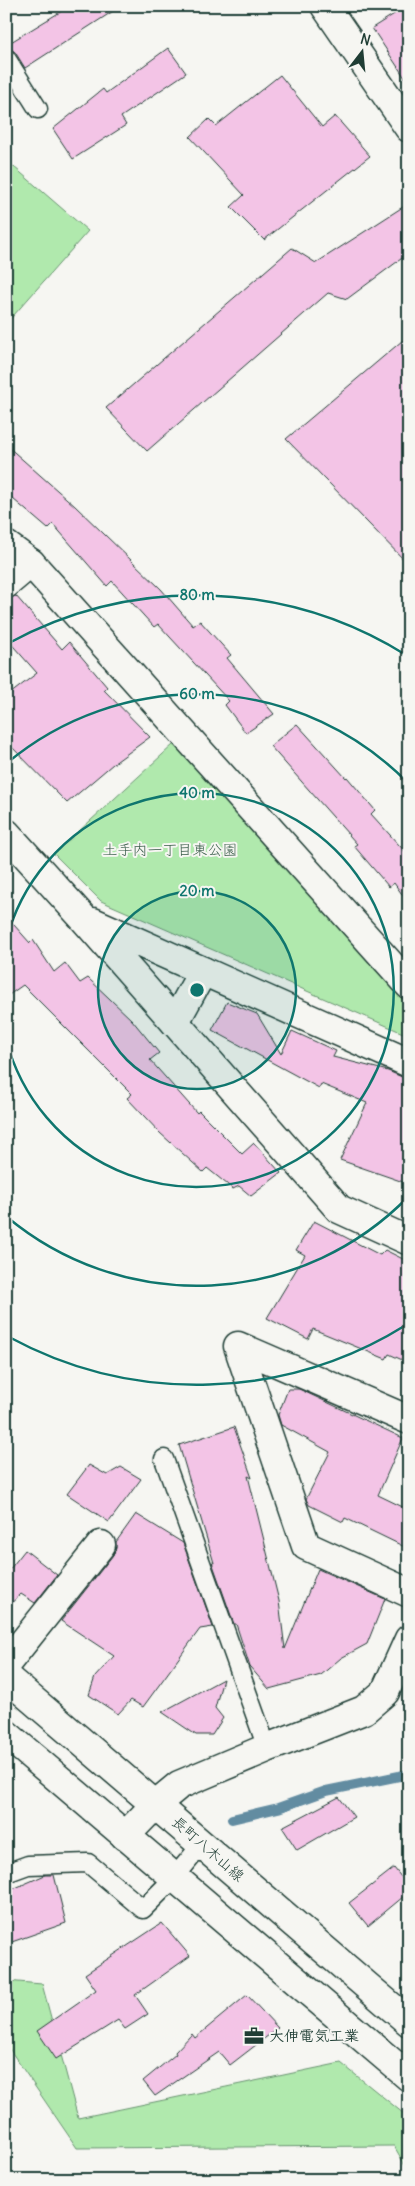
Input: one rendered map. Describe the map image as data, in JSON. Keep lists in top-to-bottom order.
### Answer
{
  "streets": {
    "street": ["長町八木山線"]
  },
  "parks": ["土手内一丁目東公園"],
  "places": {
    "office": ["大伸電気工業"]
  },
  "north": "top",
  "rings": [
    "80 m",
    "60 m",
    "40 m",
    "20 m"
  ]
}
